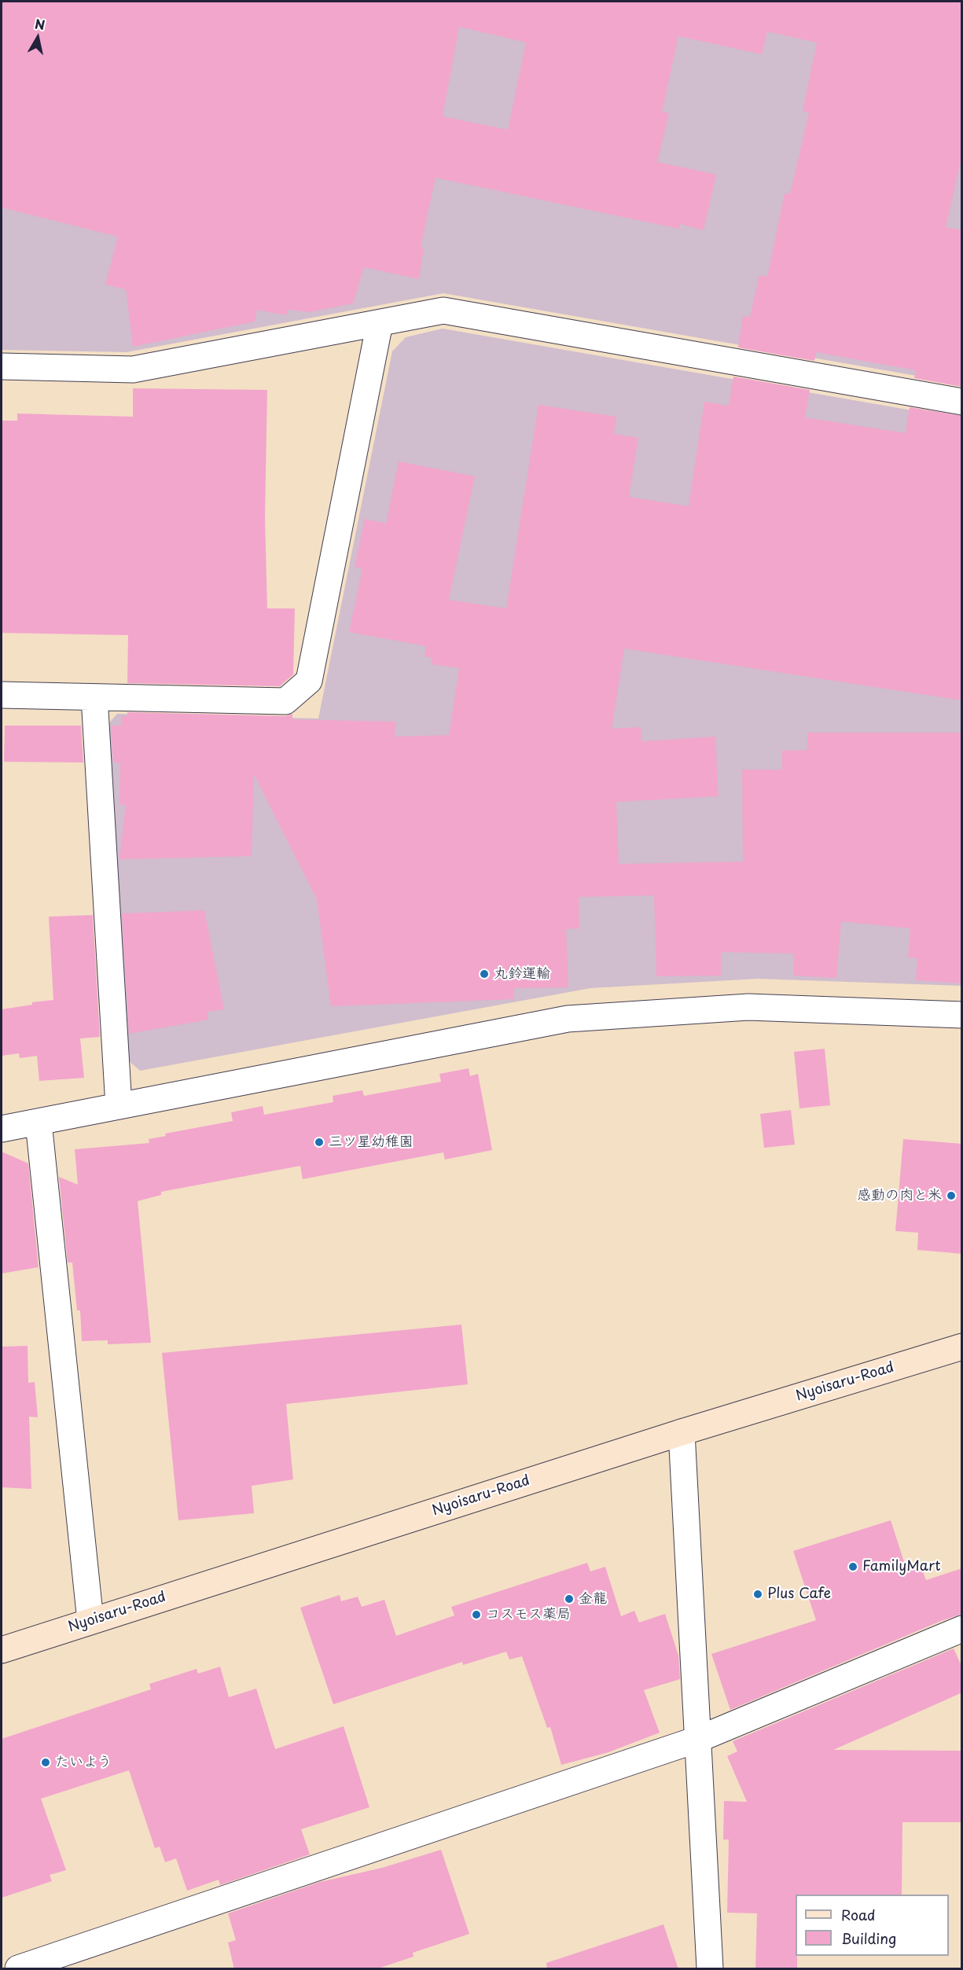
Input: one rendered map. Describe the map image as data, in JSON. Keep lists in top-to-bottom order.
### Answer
{
  "streets": {
    "street": ["Nyoisaru-Road"]
  },
  "places": [
    "丸鈴運輸",
    "三ツ星幼稚園",
    "感動の肉と米",
    "FamilyMart",
    "Plus Cafe",
    "金龍",
    "コスモス薬局",
    "たいよう"
  ],
  "legend": ["Road", "Building"],
  "north": "top"
}
